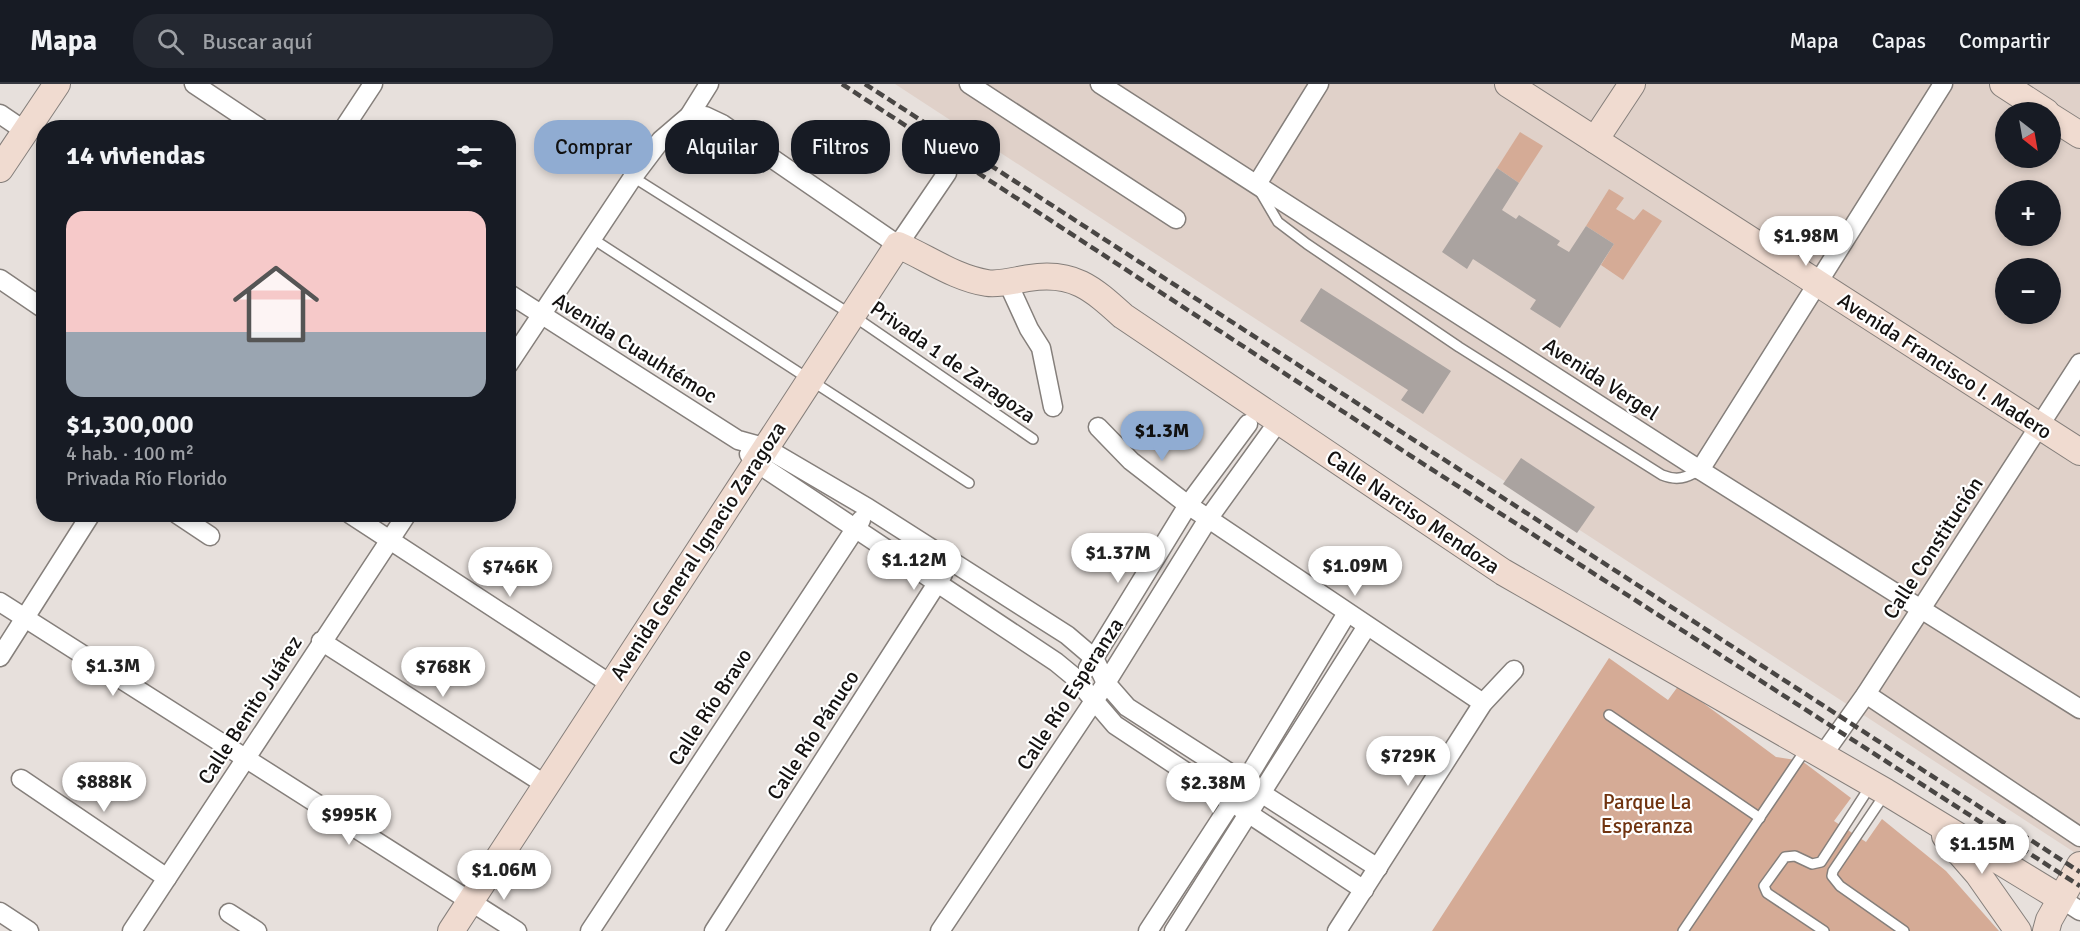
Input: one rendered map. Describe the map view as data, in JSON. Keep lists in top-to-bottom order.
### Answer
{
  "streets": {
    "street": [
      "Avenida Cuauhtémoc",
      "Avenida Francisco I. Madero",
      "Avenida Vergel",
      "Calle Narciso Mendoza",
      "Calle Constitución",
      "Avenida General Ignacio Zaragoza",
      "Calle Río Esperanza",
      "Calle Río Bravo",
      "Calle Benito Juárez",
      "Calle Río Pánuco"
    ],
    "lane": ["Privada 1 de Zaragoza"]
  },
  "crossings": [
    ["Avenida Cuauhtémoc", "Avenida General Ignacio Zaragoza"],
    ["Avenida Cuauhtémoc", "Calle Río Esperanza"],
    ["Avenida Cuauhtémoc", "Calle Río Bravo"],
    ["Avenida Cuauhtémoc", "Calle Río Pánuco"],
    ["Privada 1 de Zaragoza", "Avenida General Ignacio Zaragoza"],
    ["Avenida Francisco I. Madero", "Calle Constitución"],
    ["Avenida Vergel", "Calle Constitución"],
    ["Calle Narciso Mendoza", "Calle Constitución"],
    ["Calle Narciso Mendoza", "Avenida General Ignacio Zaragoza"],
    ["Calle Narciso Mendoza", "Calle Río Esperanza"]
  ],
  "parks": ["Parque La Esperanza"],
  "north": "bottom right",
  "page": {
    "header": "Mapa",
    "search": "Buscar aquí",
    "nav": ["Mapa", "Capas", "Compartir"],
    "map_buttons": ["+", "−"],
    "chip": [
      "Comprar",
      "Alquilar",
      "Filtros",
      "Nuevo"
    ],
    "heading": "14 viviendas",
    "list": [
      {
        "name": "$1,300,000",
        "note": "4 hab. · 100 m² · Privada Río Florido"
      }
    ],
    "price": [
      "$1.98M",
      "$1.3M",
      "$1.37M",
      "$1.12M",
      "$1.09M",
      "$746K",
      "$1.3M",
      "$768K",
      "$729K",
      "$888K",
      "$2.38M",
      "$995K",
      "$1.15M",
      "$1.06M"
    ]
  }
}
